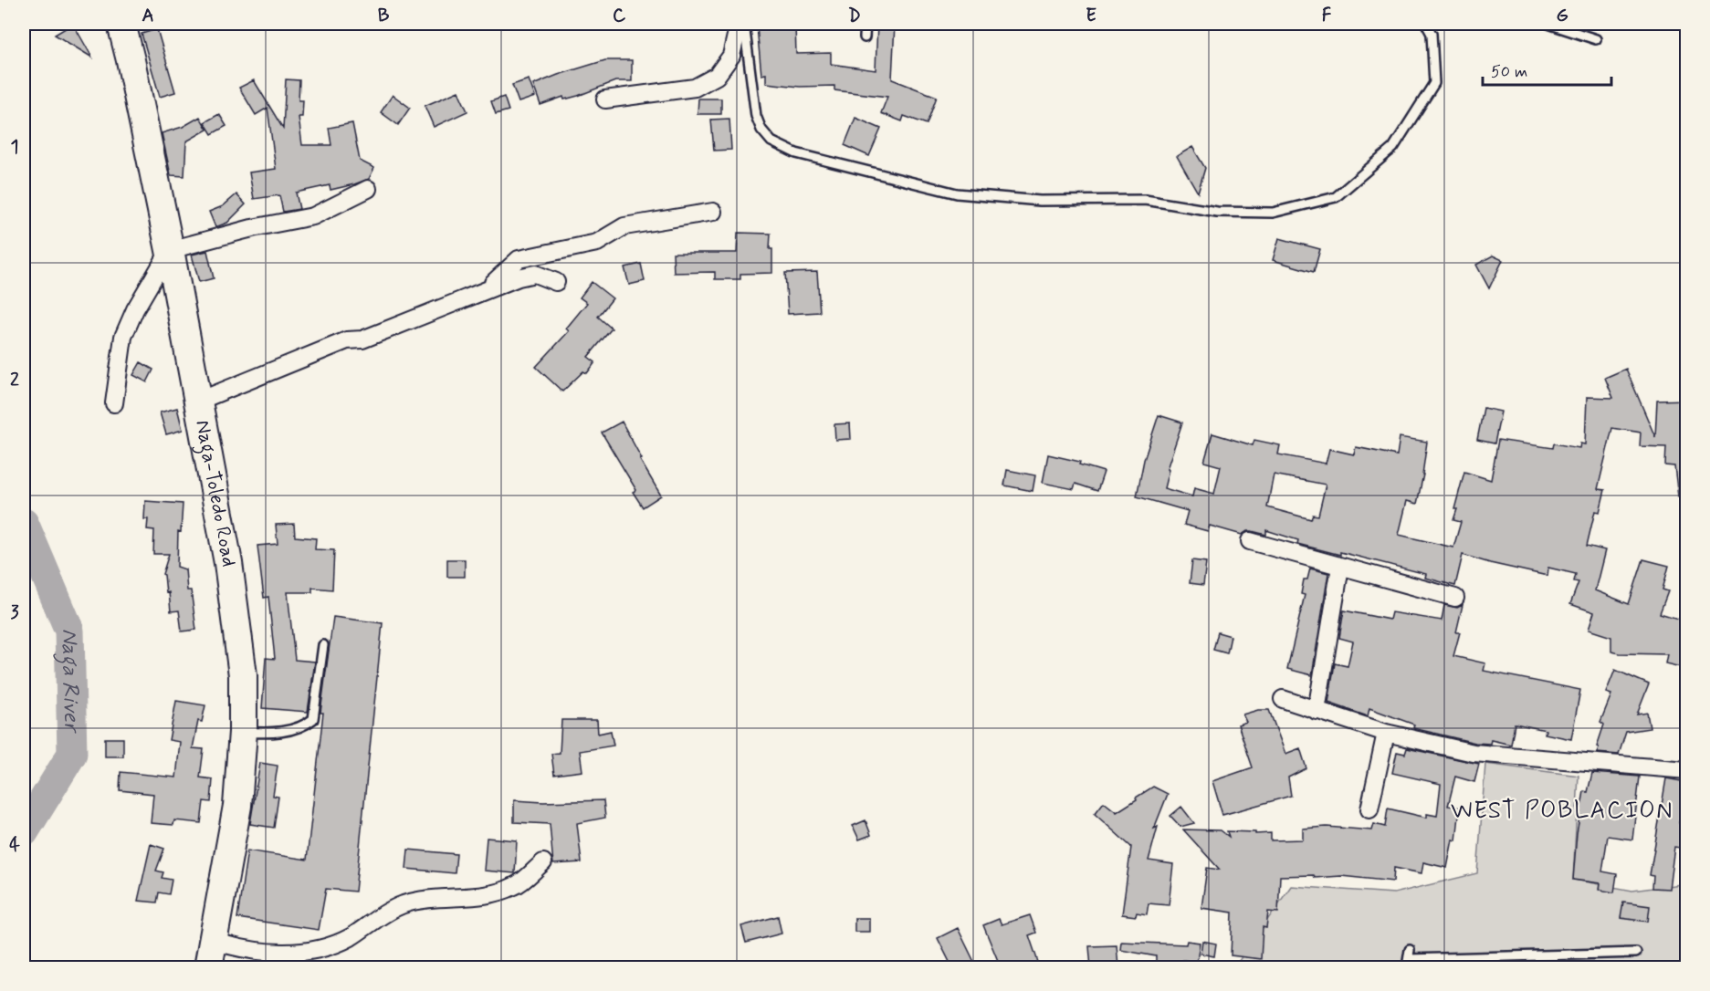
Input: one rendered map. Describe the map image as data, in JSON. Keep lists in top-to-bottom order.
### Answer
{
  "streets": {
    "highway": ["Naga-Toledo Road"]
  },
  "districts": ["WEST POBLACION"],
  "water": ["Naga River"],
  "scale_bar": "50 m",
  "grid": {
    "columns": [
      "A",
      "B",
      "C",
      "D",
      "E",
      "F",
      "G"
    ],
    "rows": [
      "1",
      "2",
      "3",
      "4"
    ]
  }
}
